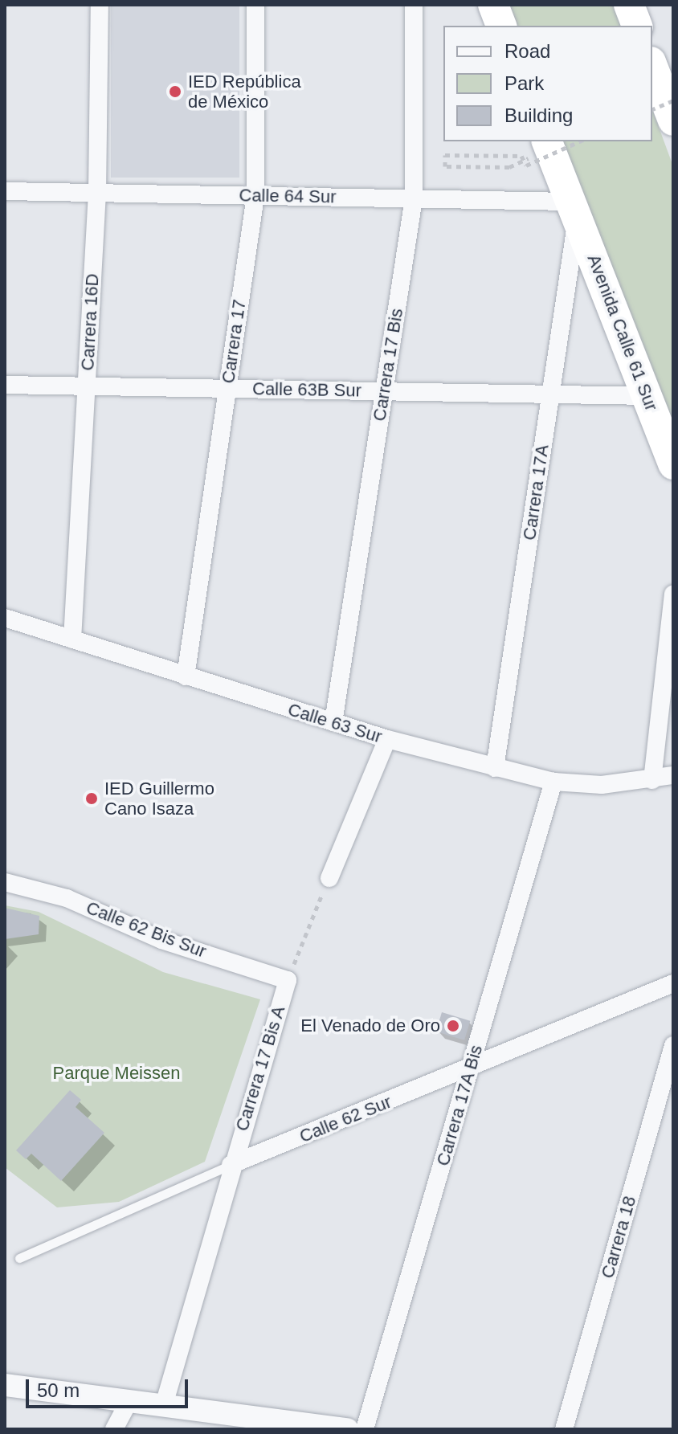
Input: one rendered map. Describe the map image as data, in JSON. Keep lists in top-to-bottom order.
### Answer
{
  "streets": {
    "highway": ["Avenida Calle 61 Sur"],
    "street": [
      "Calle 64 Sur",
      "Carrera 16D",
      "Carrera 17",
      "Carrera 17 Bis",
      "Calle 63B Sur",
      "Carrera 17A",
      "Calle 63 Sur",
      "Calle 62 Bis Sur",
      "Carrera 17 Bis A",
      "Carrera 17A Bis",
      "Calle 62 Sur",
      "Carrera 18"
    ]
  },
  "crossings": [
    ["Calle 64 Sur", "Carrera 16D"],
    ["Calle 64 Sur", "Avenida Calle 61 Sur"],
    ["Calle 64 Sur", "Carrera 17"],
    ["Calle 64 Sur", "Carrera 17 Bis"],
    ["Calle 64 Sur", "Carrera 17A"],
    ["Carrera 16D", "Calle 63B Sur"],
    ["Carrera 16D", "Calle 63 Sur"],
    ["Avenida Calle 61 Sur", "Calle 63B Sur"],
    ["Avenida Calle 61 Sur", "Carrera 17A"],
    ["Carrera 17", "Calle 63B Sur"],
    ["Carrera 17", "Calle 63 Sur"],
    ["Carrera 17 Bis", "Calle 63B Sur"],
    ["Carrera 17 Bis", "Calle 63 Sur"],
    ["Calle 63B Sur", "Carrera 17A"],
    ["Carrera 17A", "Calle 63 Sur"],
    ["Calle 63 Sur", "Carrera 17A Bis"],
    ["Calle 62 Bis Sur", "Carrera 17 Bis A"],
    ["Carrera 17 Bis A", "Calle 62 Sur"],
    ["Carrera 17A Bis", "Calle 62 Sur"]
  ],
  "parks": ["Parque Meissen"],
  "places": ["IED República de México", "IED Guillermo Cano Isaza", "El Venado de Oro"],
  "legend": ["Road", "Park", "Building"],
  "scale_bar": "50 m"
}
